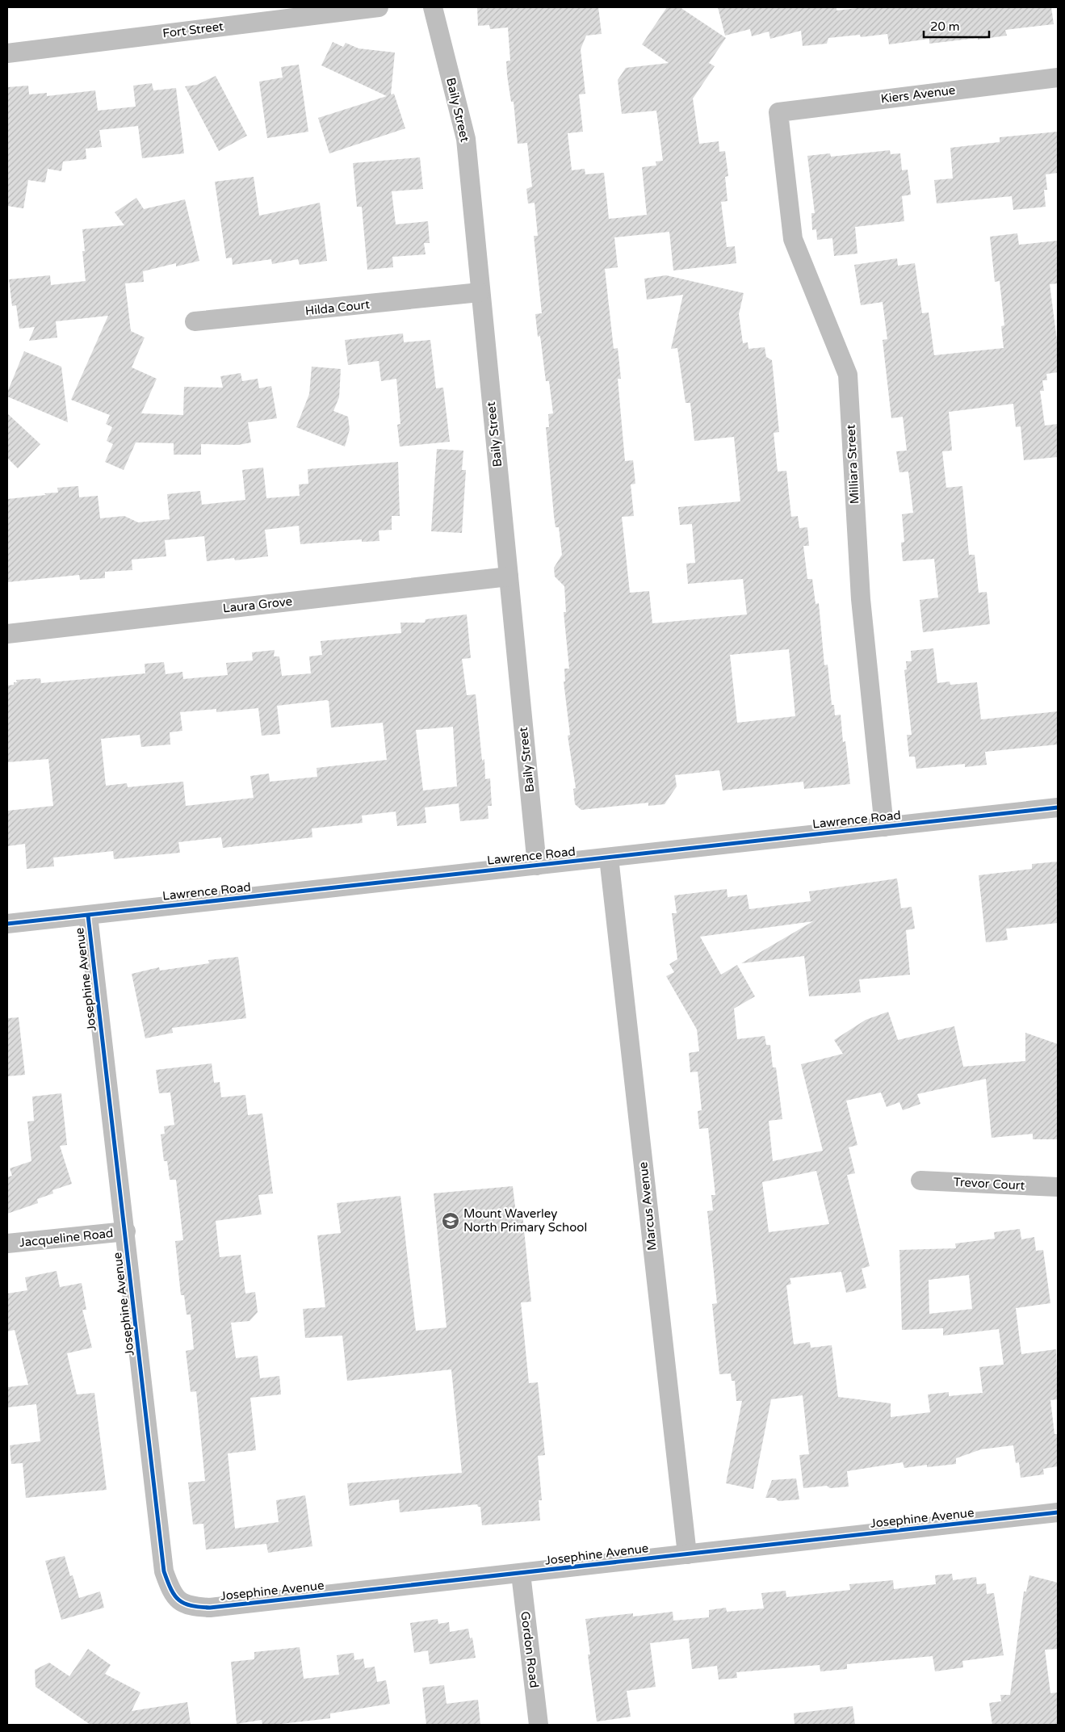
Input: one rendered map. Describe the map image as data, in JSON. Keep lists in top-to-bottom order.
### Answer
{
  "streets": {
    "street": [
      "Fort Street",
      "Kiers Avenue",
      "Baily Street",
      "Hilda Court",
      "Milliara Street",
      "Laura Grove",
      "Lawrence Road",
      "Josephine Avenue",
      "Trevor Court",
      "Marcus Avenue",
      "Jacqueline Road",
      "Gordon Road"
    ]
  },
  "crossings": [
    ["Kiers Avenue", "Milliara Street"],
    ["Baily Street", "Hilda Court"],
    ["Baily Street", "Laura Grove"],
    ["Baily Street", "Lawrence Road"],
    ["Milliara Street", "Lawrence Road"],
    ["Lawrence Road", "Josephine Avenue"],
    ["Lawrence Road", "Marcus Avenue"],
    ["Josephine Avenue", "Marcus Avenue"],
    ["Josephine Avenue", "Jacqueline Road"],
    ["Josephine Avenue", "Gordon Road"]
  ],
  "places": {
    "school or university": ["Mount Waverley North Primary School"]
  },
  "scale_bar": "20 m"
}
